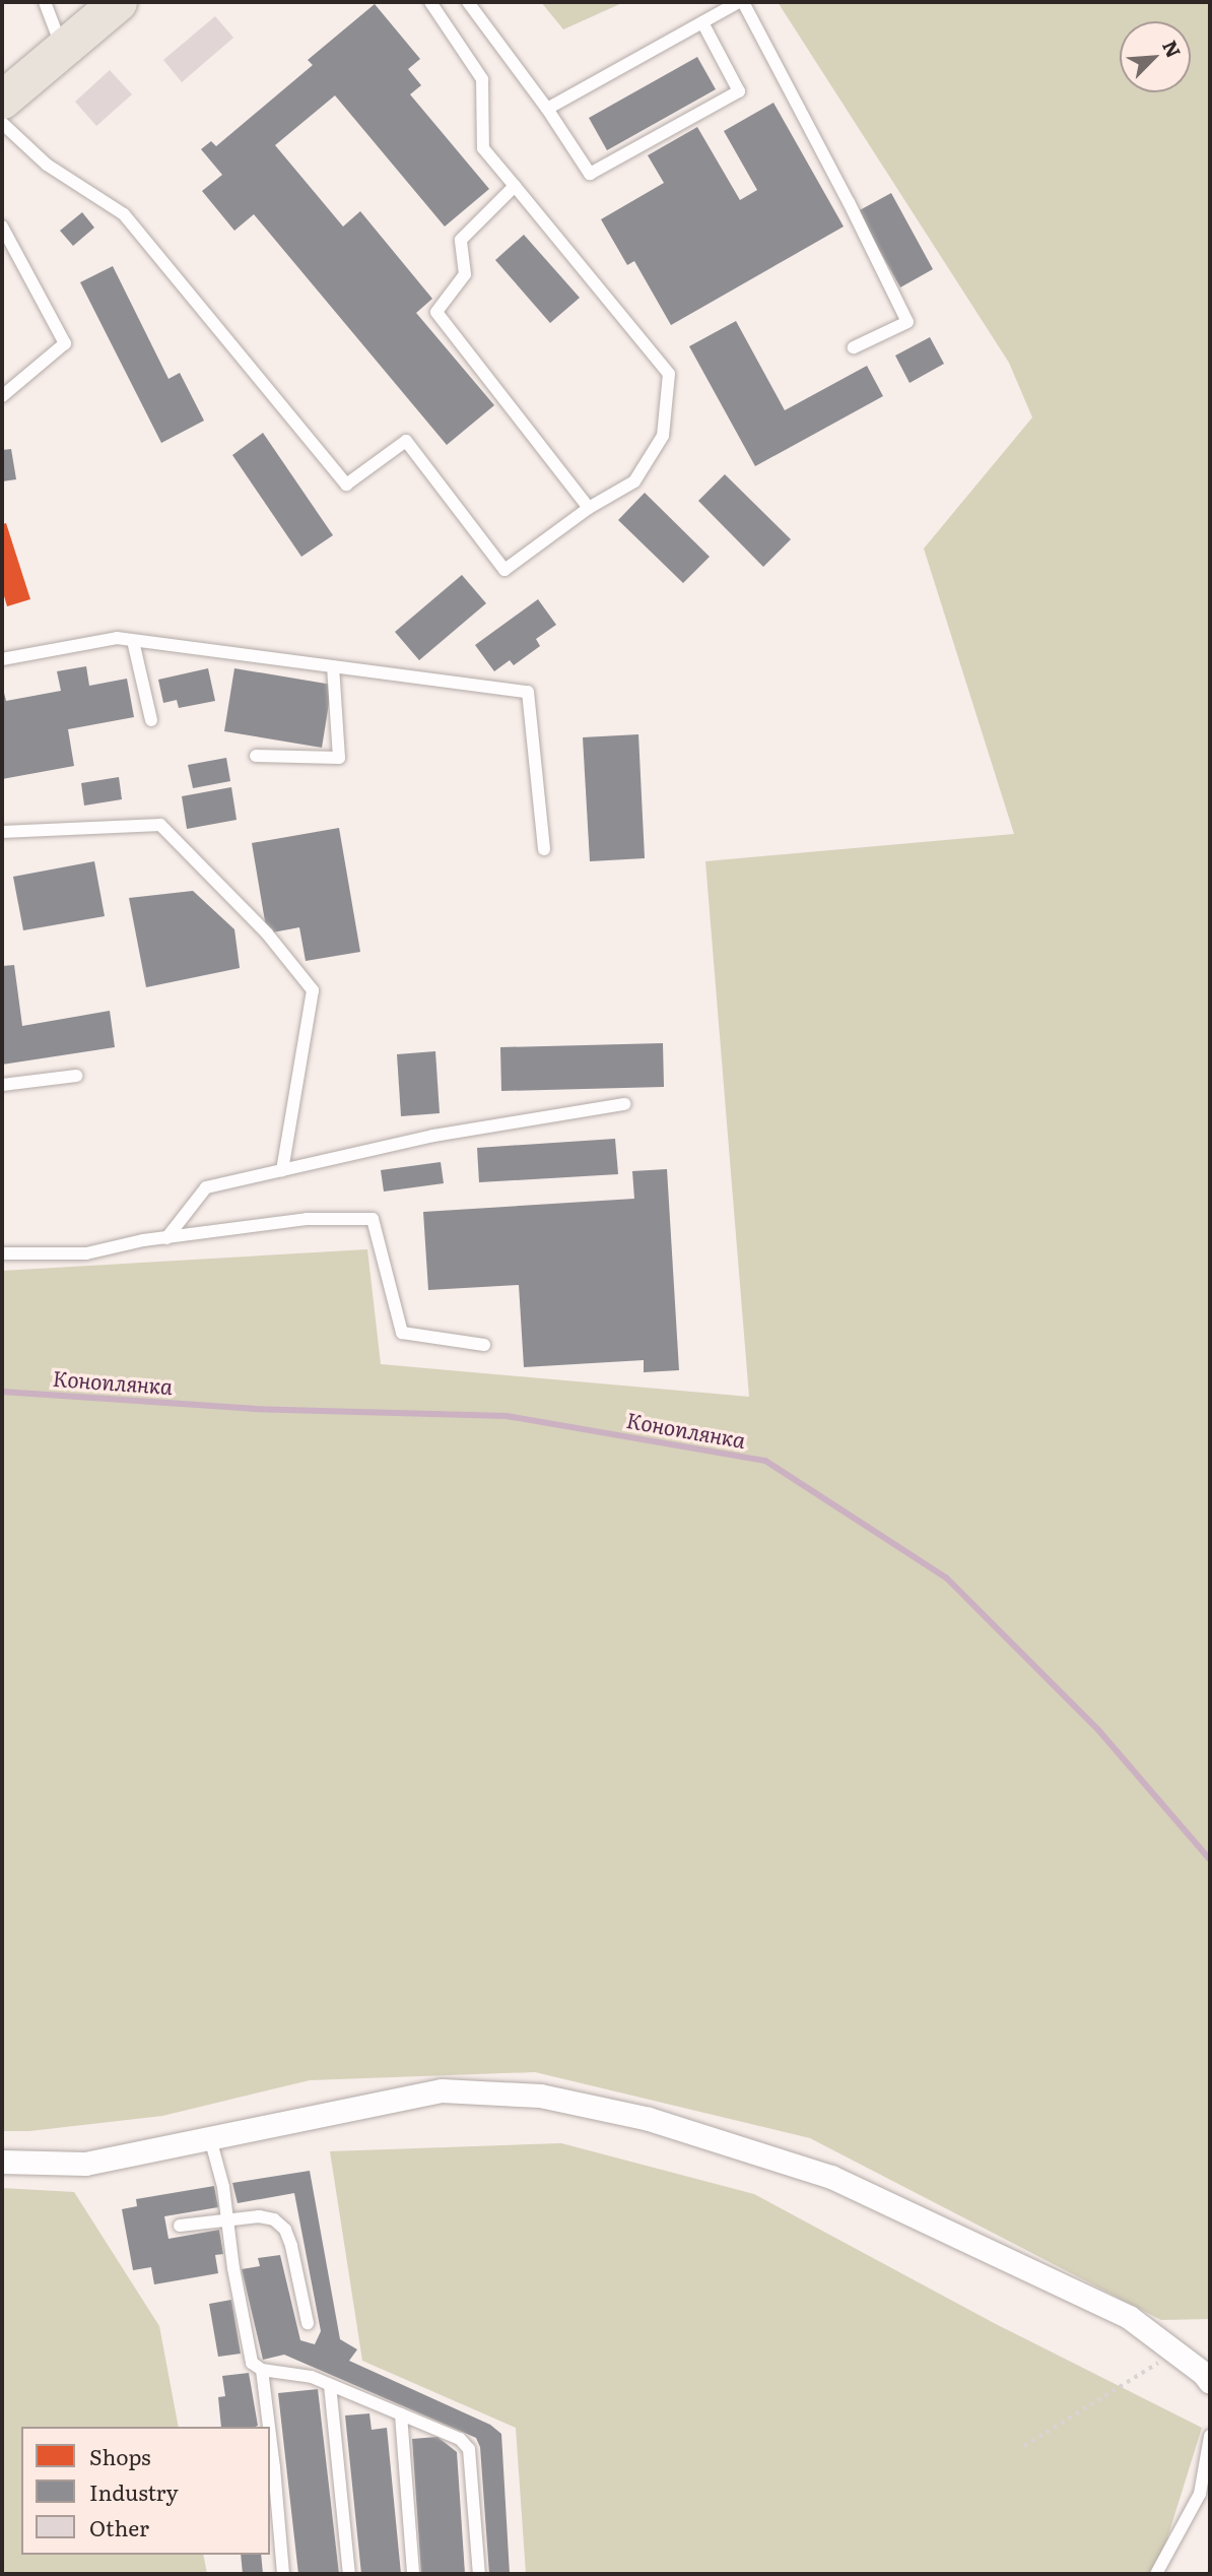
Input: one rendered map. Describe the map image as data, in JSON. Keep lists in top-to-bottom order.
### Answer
{
  "water": ["Коноплянка"],
  "legend": ["Shops", "Industry", "Other"],
  "north": "top right"
}
